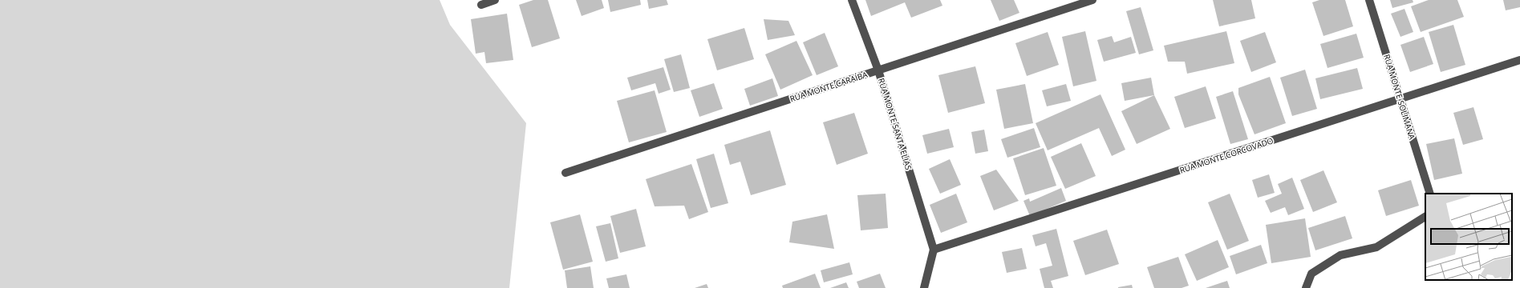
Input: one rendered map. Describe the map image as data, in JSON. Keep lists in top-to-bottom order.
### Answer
{
  "streets": {
    "street": [
      "RUA MONTE CARAÍBA",
      "RUA MONTE SOLIMANA",
      "RUA MONTE SANTA ELIAS",
      "RUA MONTE CORCOVADO"
    ]
  },
  "crossings": [
    ["RUA MONTE CARAÍBA", "RUA MONTE SANTA ELIAS"],
    ["RUA MONTE SOLIMANA", "RUA MONTE CORCOVADO"],
    ["RUA MONTE SANTA ELIAS", "RUA MONTE CORCOVADO"]
  ]
}
